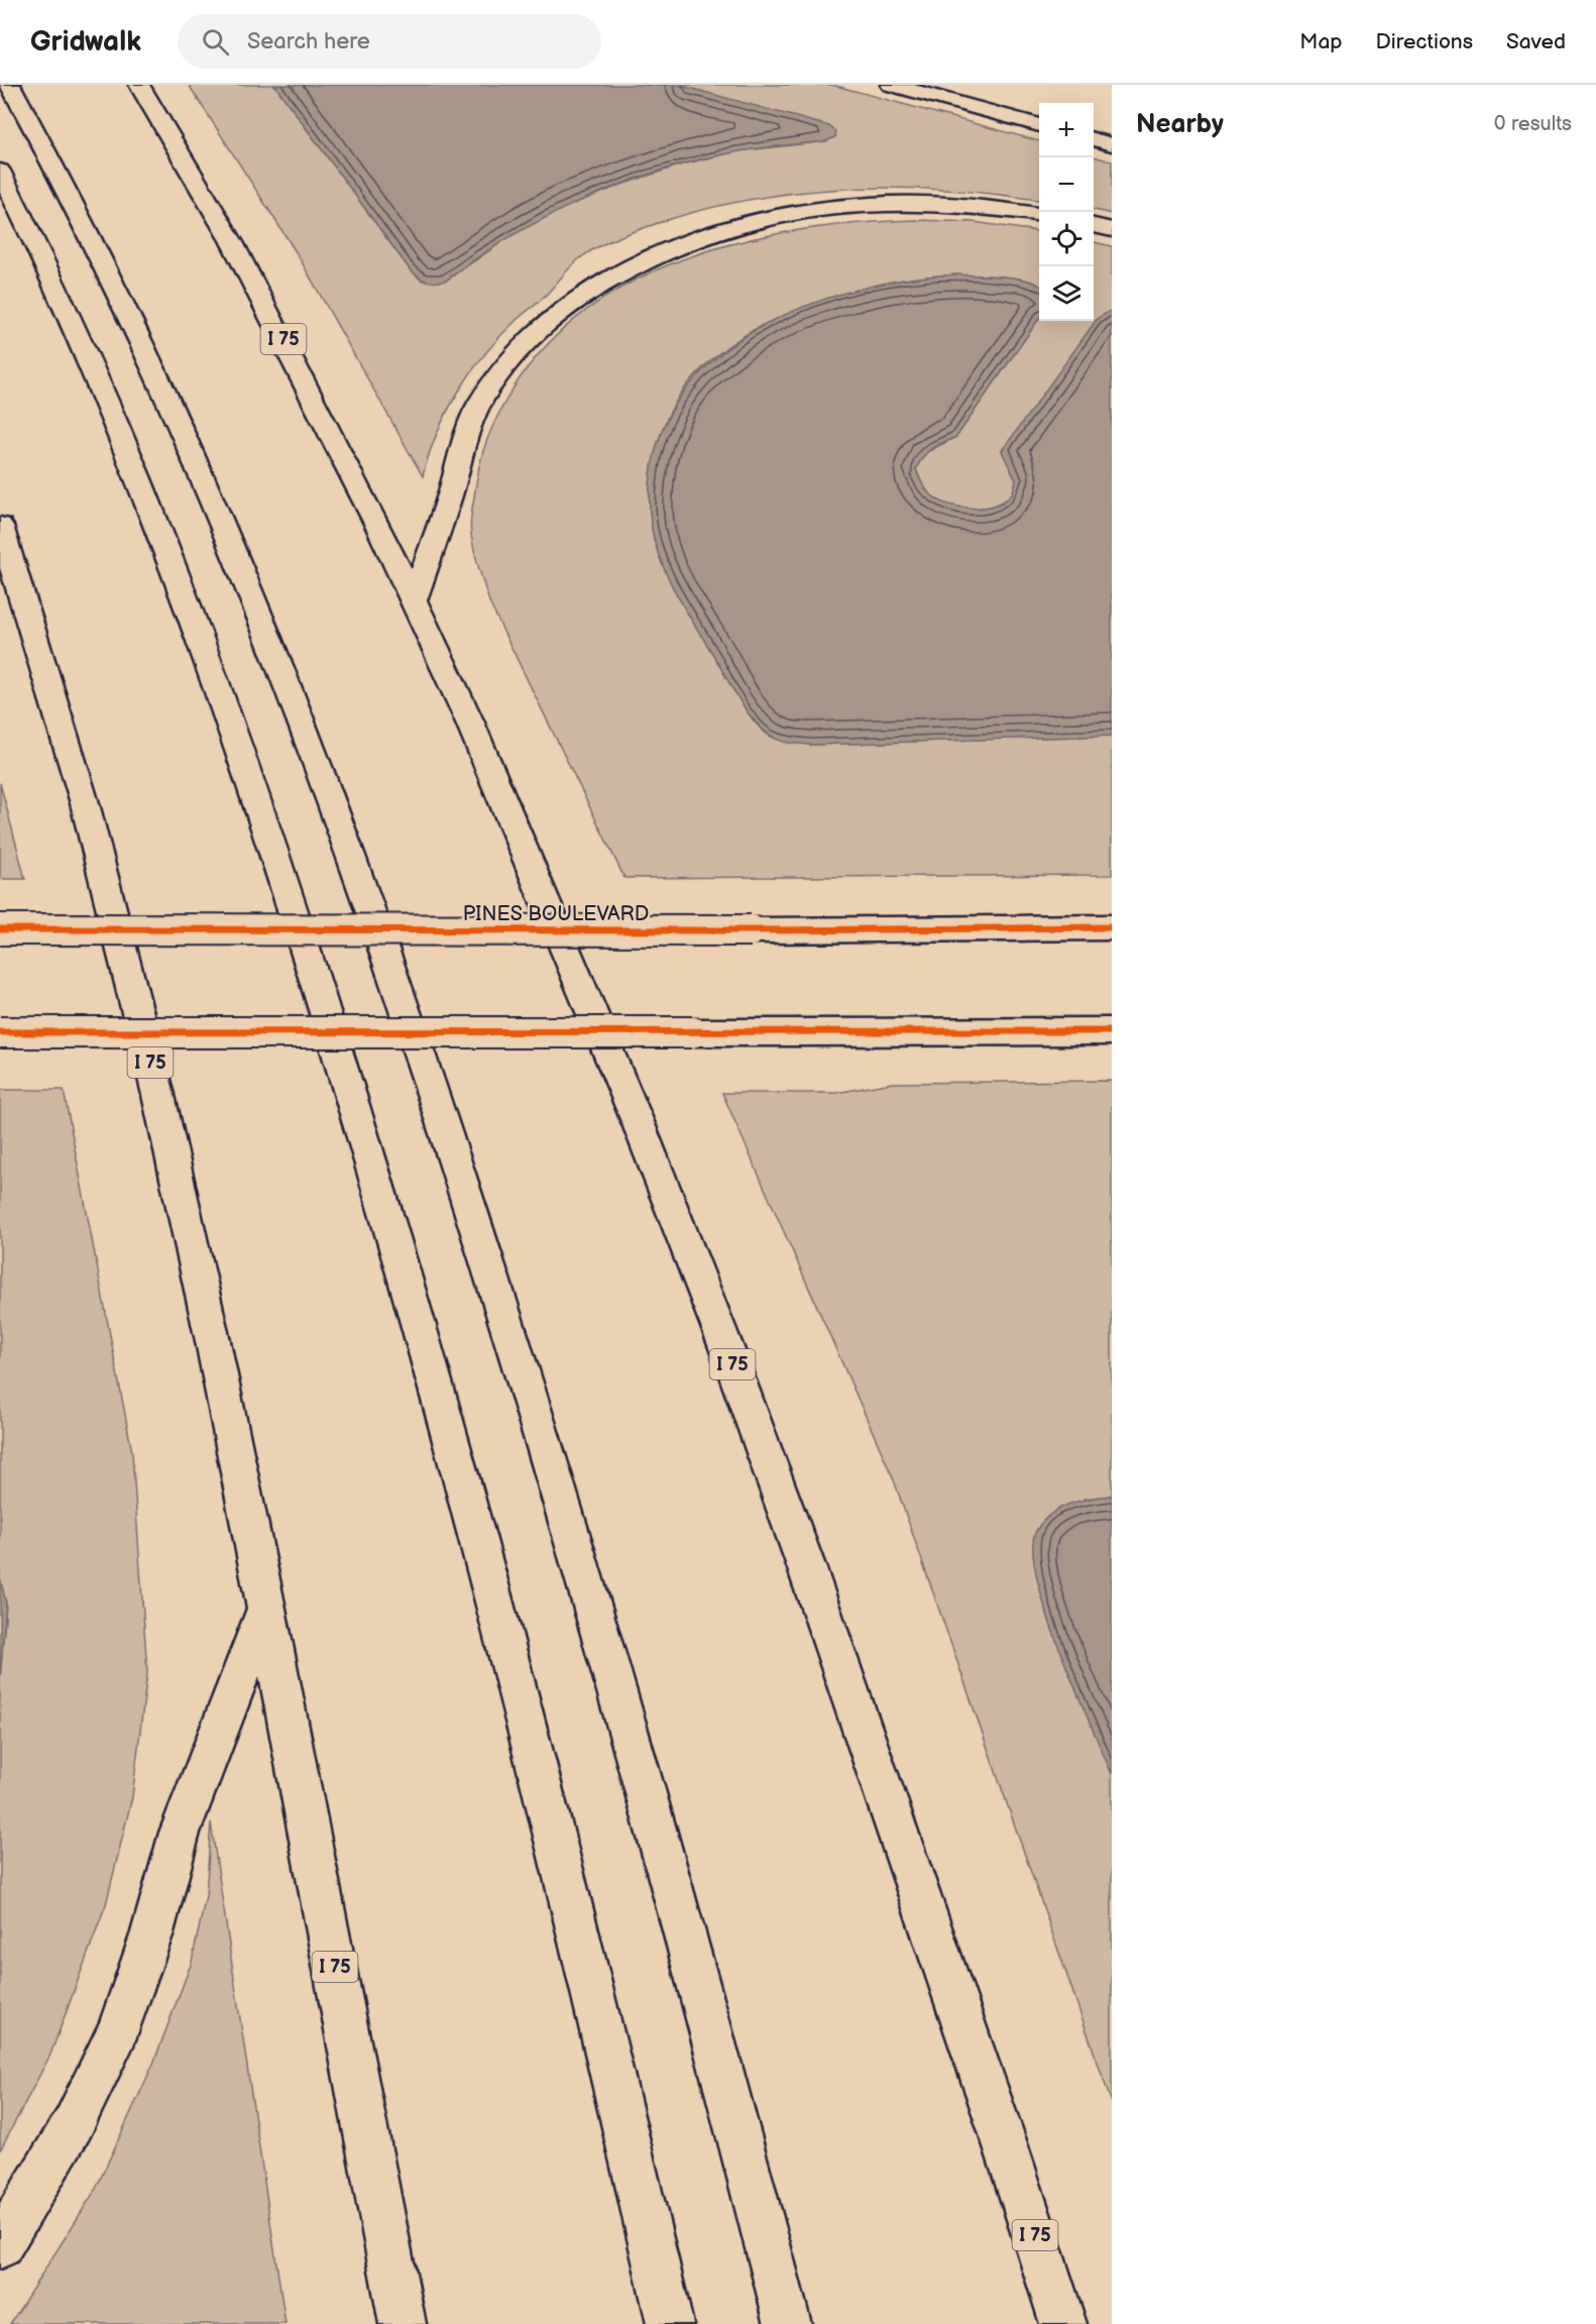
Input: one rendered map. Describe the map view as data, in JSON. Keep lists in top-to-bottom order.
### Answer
{
  "streets": {
    "main road": ["I 75", "PINES BOULEVARD"]
  },
  "page": {
    "header": "Gridwalk",
    "search": "Search here",
    "nav": ["Map", "Directions", "Saved"],
    "heading": ["Nearby", "0 results"],
    "map_buttons": ["+", "−"]
  }
}
